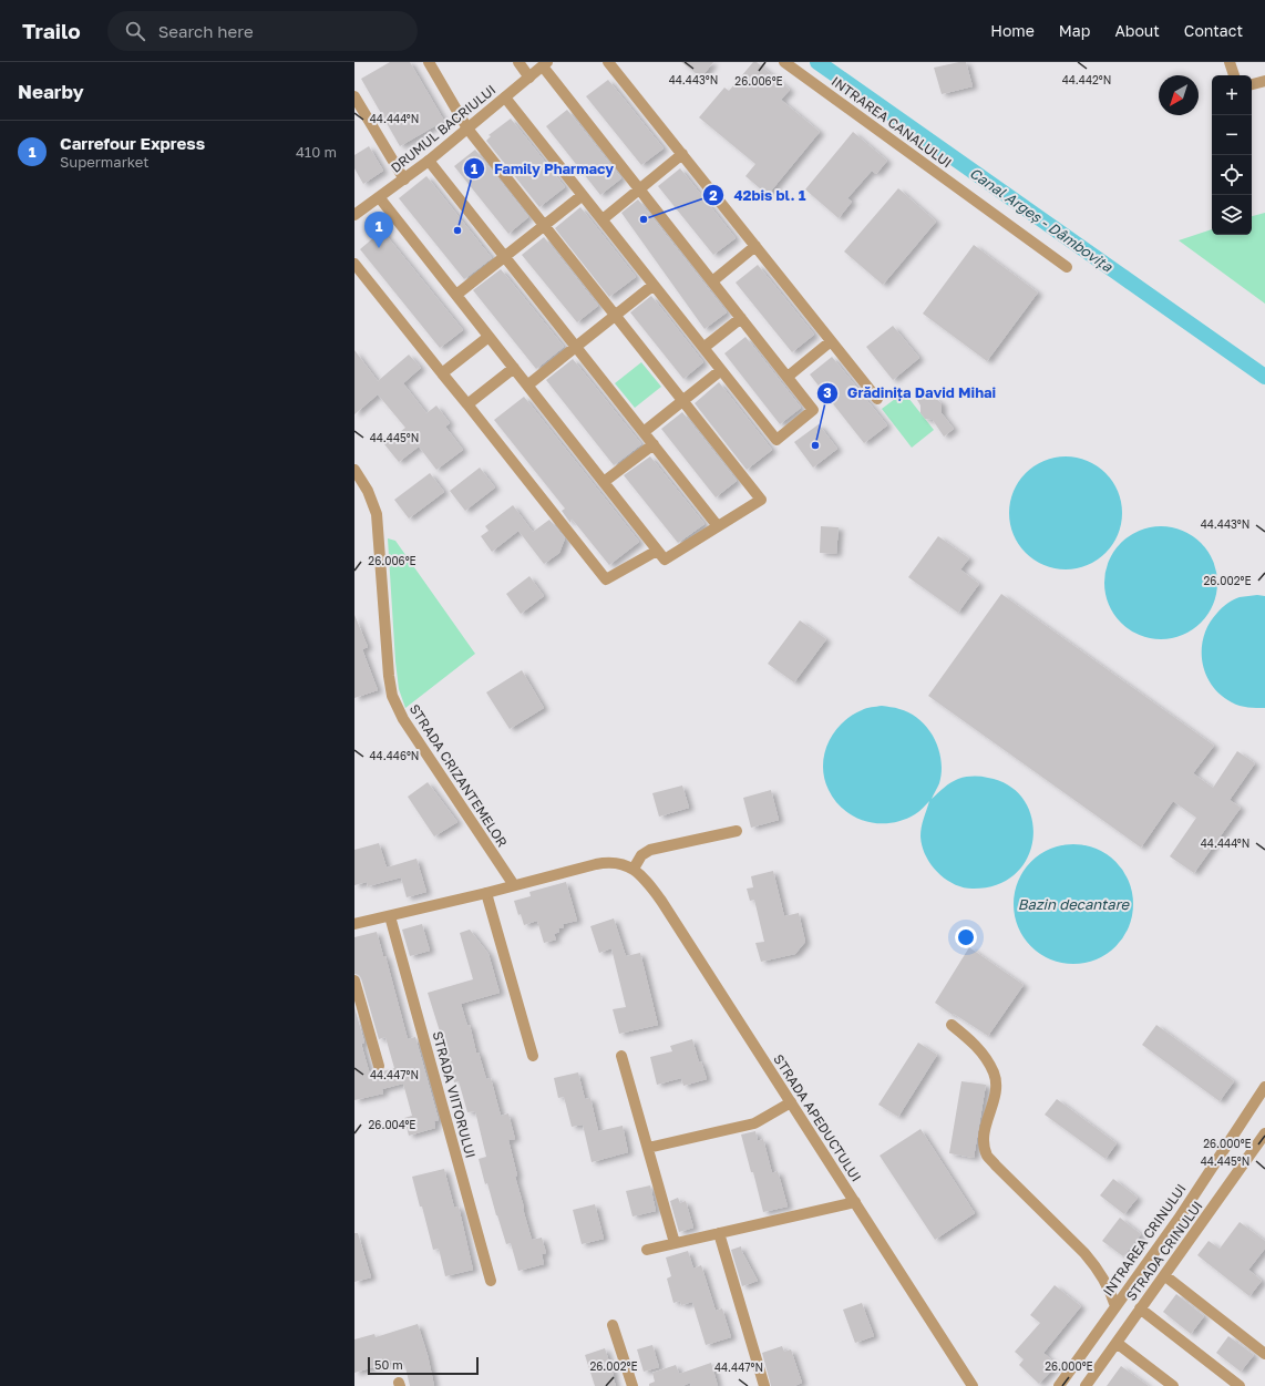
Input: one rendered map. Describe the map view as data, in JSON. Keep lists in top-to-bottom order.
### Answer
{
  "streets": {
    "street": [
      "INTRAREA CANALULUI",
      "DRUMUL BACRIULUI",
      "STRADA CRIZANTEMELOR",
      "STRADA VIITORULUI",
      "STRADA APEDUCTULUI",
      "INTRAREA CRINULUI",
      "STRADA CRINULUI"
    ]
  },
  "water": ["Canal Argeș - Dâmbovița", "Bazin decantare"],
  "places": ["42bis bl. 1", "Family Pharmacy", "Grădinița David Mihai"],
  "scale_bar": "50 m",
  "north": "bottom left",
  "page": {
    "header": "Trailo",
    "search": "Search here",
    "nav": [
      "Home",
      "Map",
      "About",
      "Contact"
    ],
    "heading": "Nearby",
    "map_buttons": ["+", "−"],
    "list": [
      {
        "mark": "1",
        "name": "Carrefour Express",
        "note": "Supermarket",
        "value": "410 m"
      }
    ],
    "pins": "1",
    "scale": "50 m"
  },
  "coordinates": [
    "44.443°N",
    "44.442°N",
    "26.006°E",
    "44.444°N",
    "44.445°N",
    "26.002°E",
    "44.446°N",
    "44.447°N",
    "26.004°E",
    "26.000°E"
  ]
}
